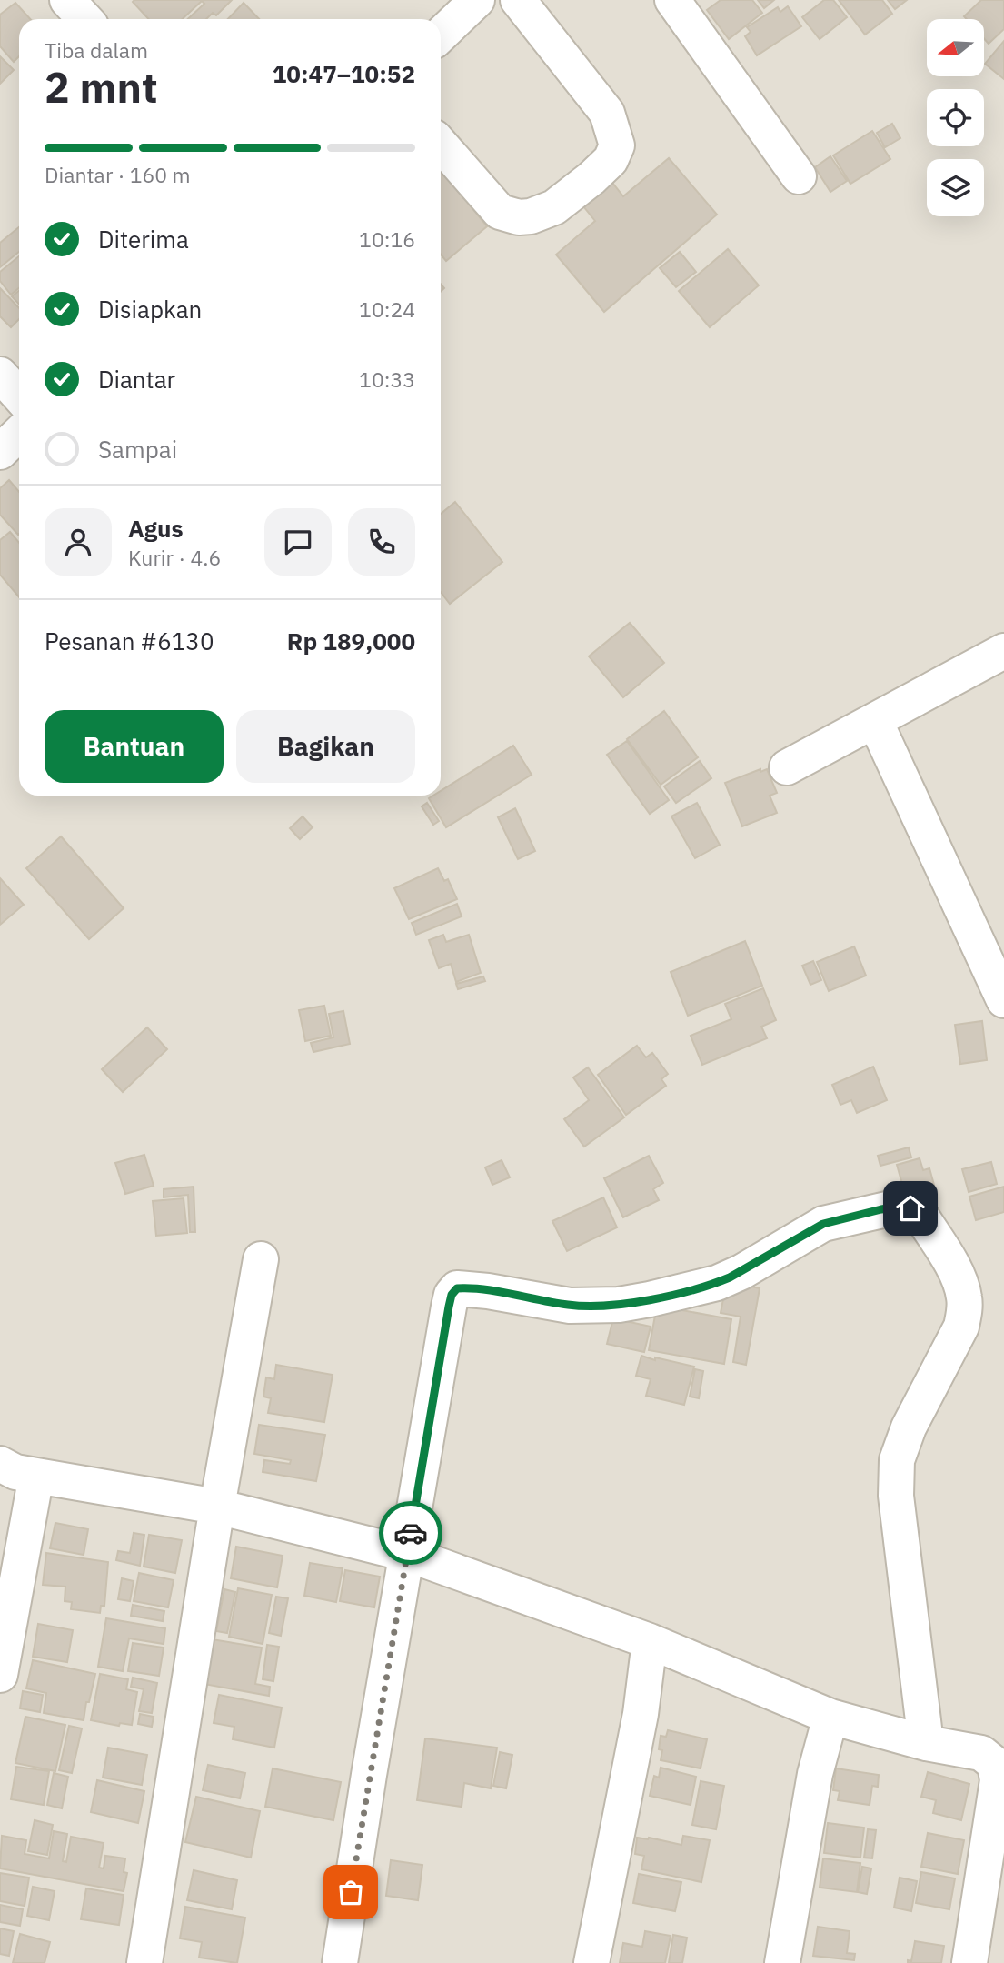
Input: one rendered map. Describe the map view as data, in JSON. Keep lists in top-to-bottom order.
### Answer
{
  "north": "left",
  "page": {
    "heading": ["2 mnt", "Tiba dalam", "10:47–10:52"],
    "panel": [
      "Agus",
      "Kurir · 4.6",
      "Pesanan #6130",
      "Rp 189,000"
    ],
    "bar": "Diantar · 160 m",
    "list": [
      ["Diterima", "10:16"],
      ["Disiapkan", "10:24"],
      ["Diantar", "10:33"],
      "Sampai"
    ],
    "buttons": ["Bantuan", "Bagikan"]
  }
}
